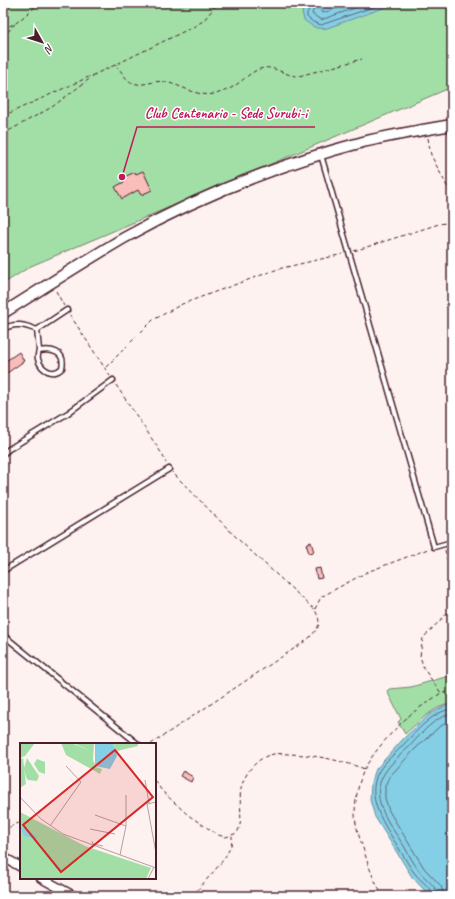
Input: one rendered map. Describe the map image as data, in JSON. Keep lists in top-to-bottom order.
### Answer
{
  "places": ["Club Centenario - Sede Surubi-i"],
  "north": "bottom right"
}
